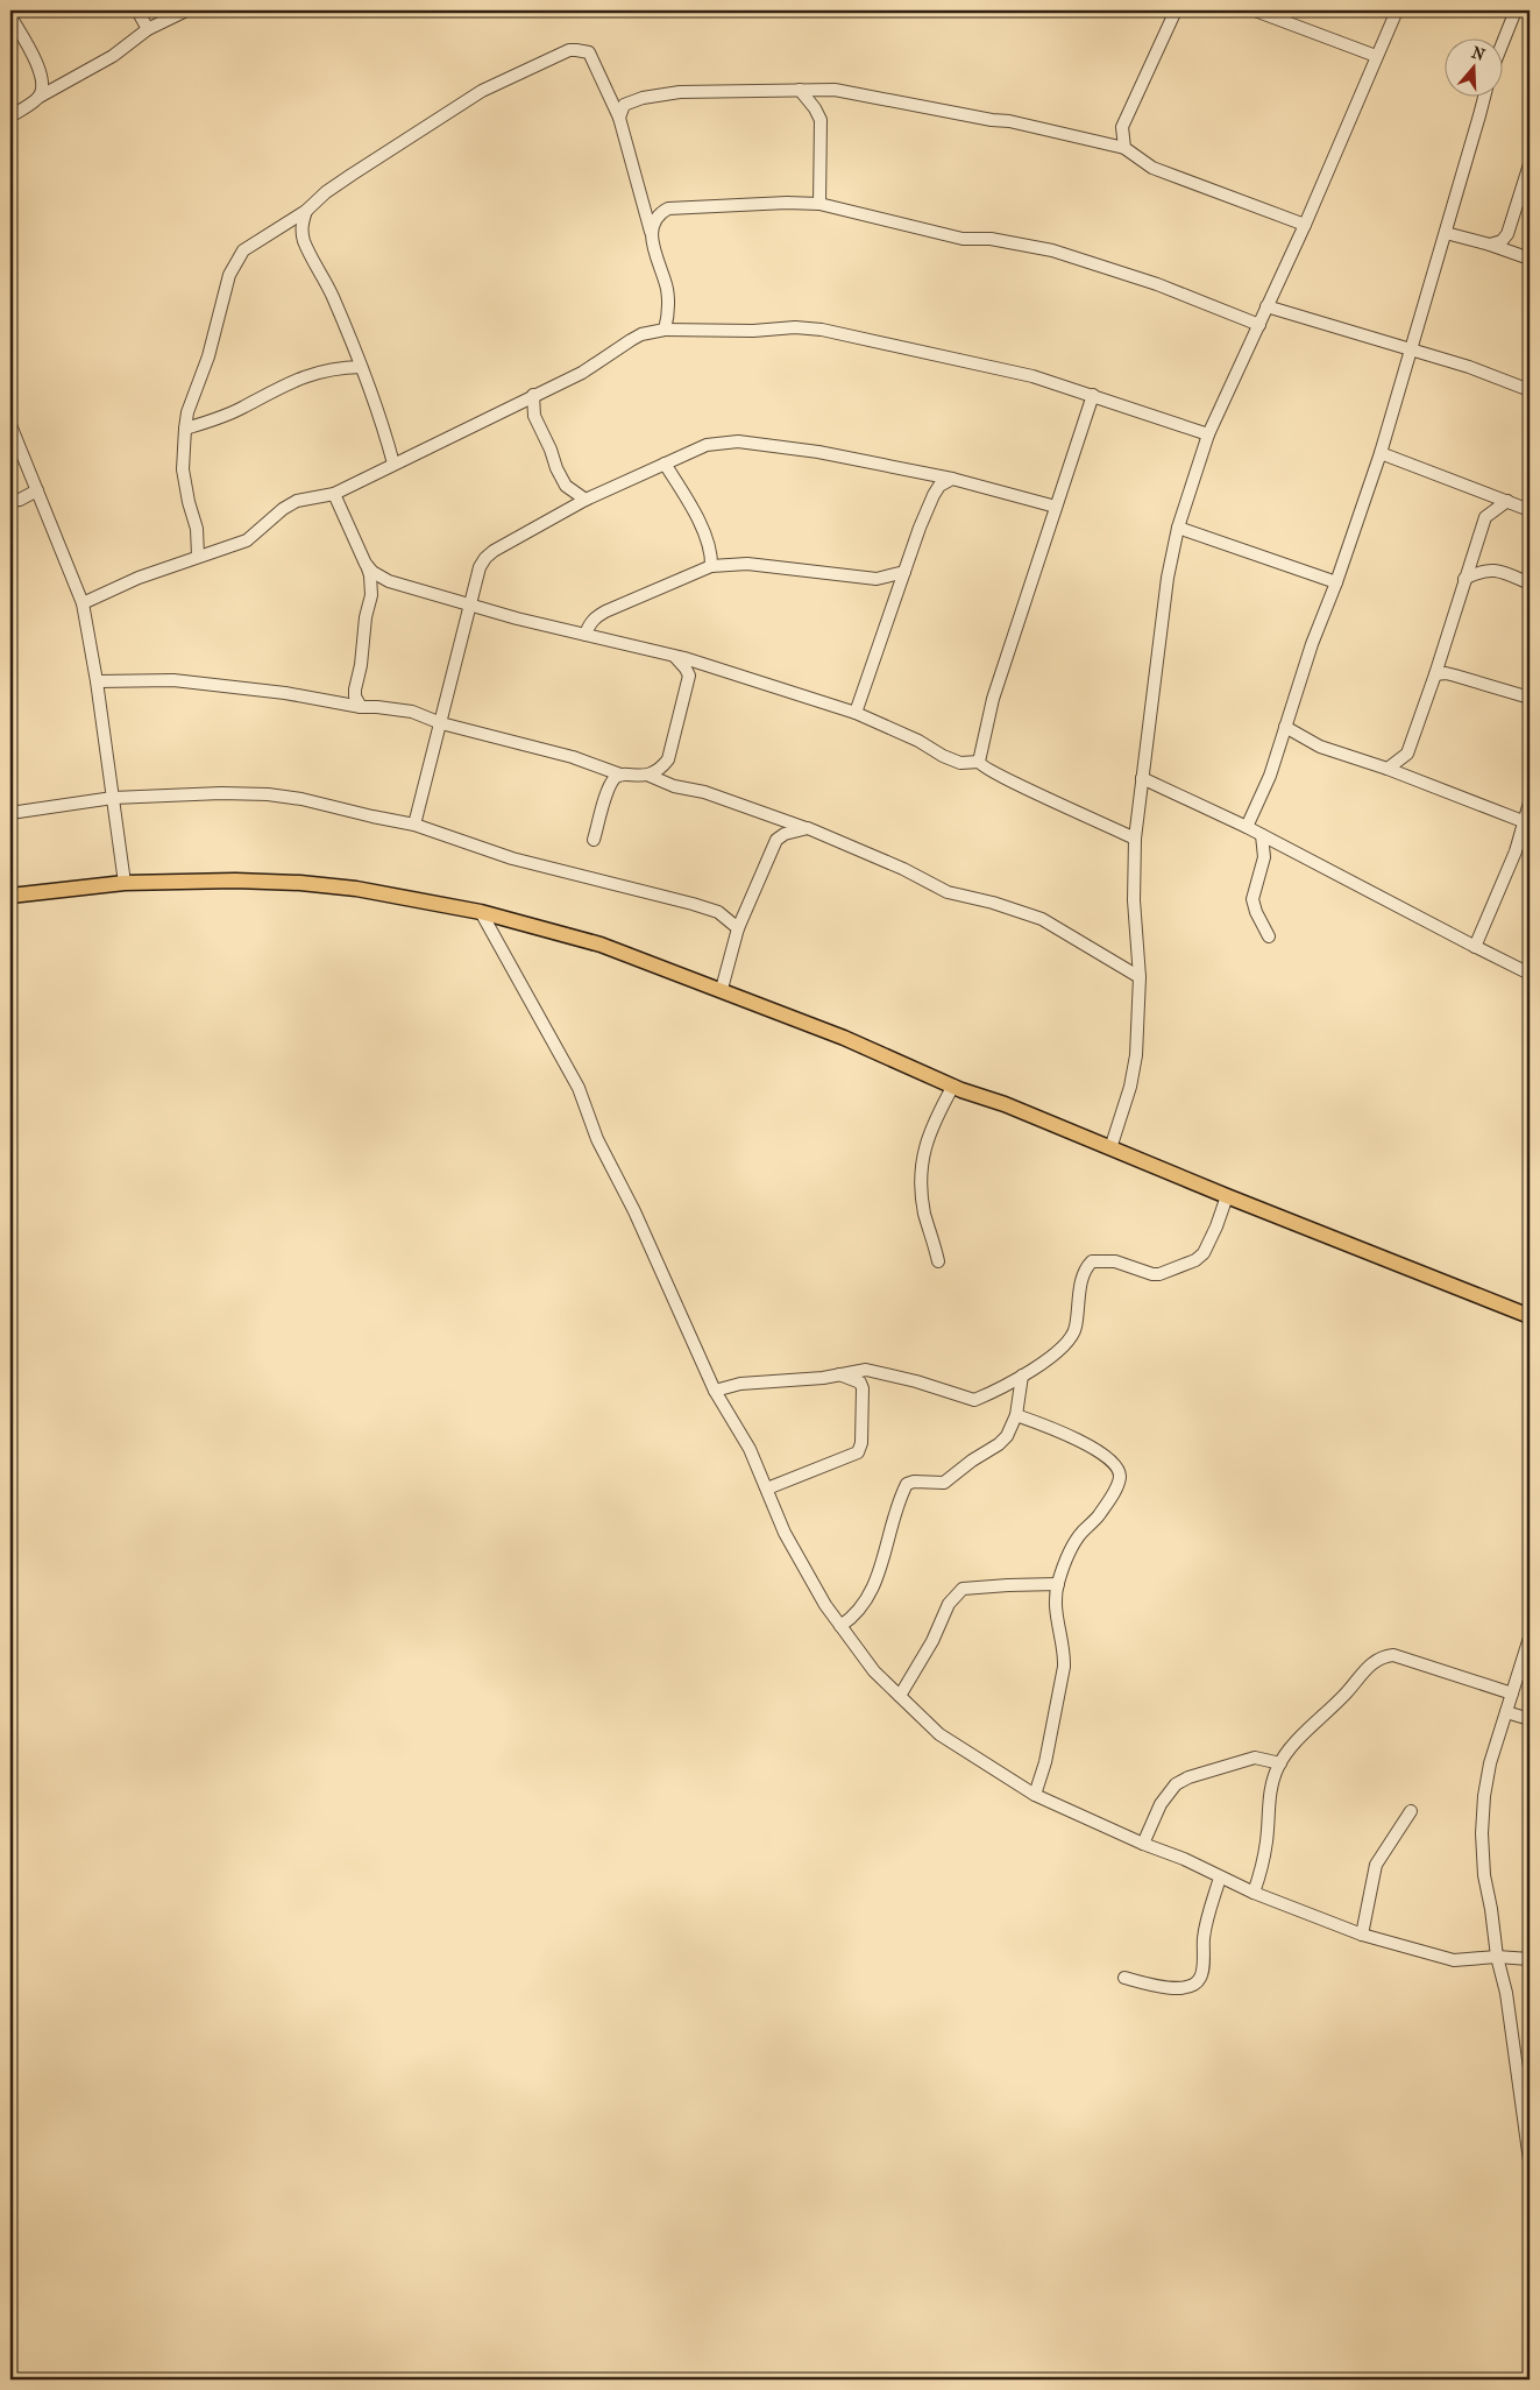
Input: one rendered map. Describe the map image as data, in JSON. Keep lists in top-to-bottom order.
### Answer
{
  "north": "top"
}
